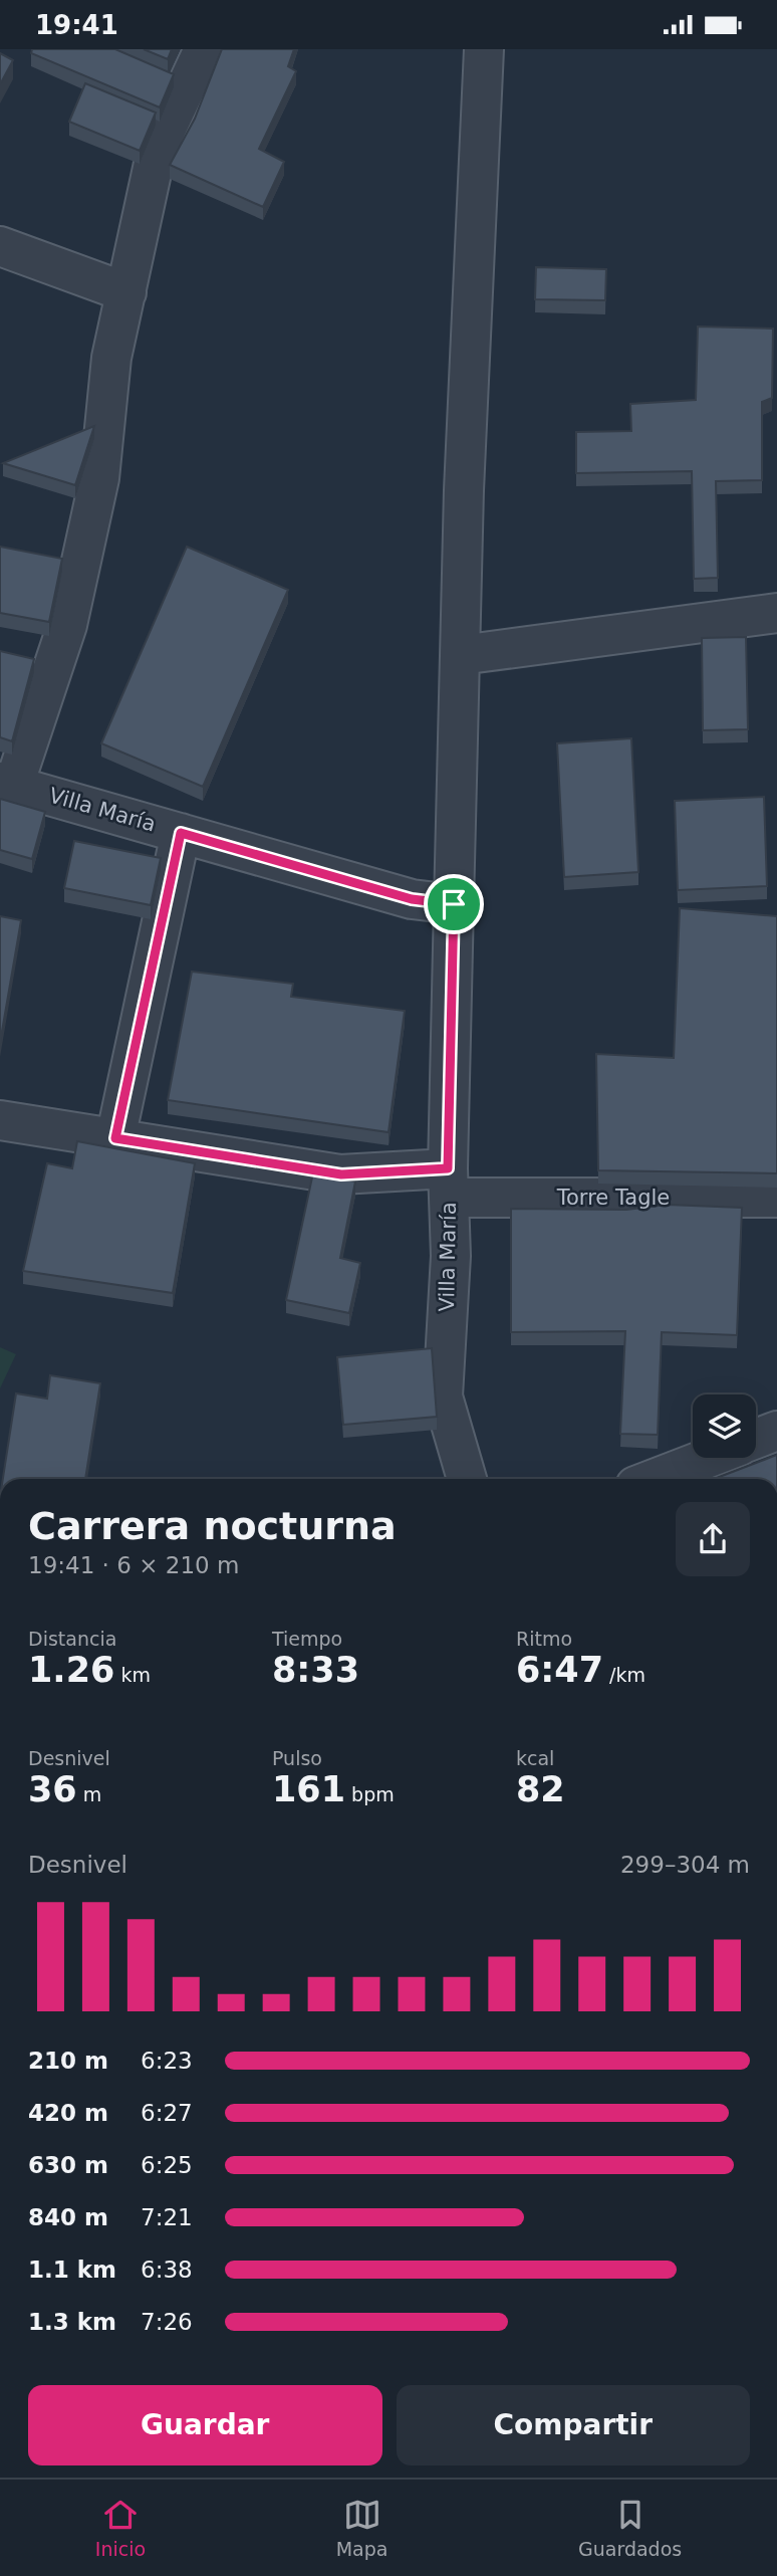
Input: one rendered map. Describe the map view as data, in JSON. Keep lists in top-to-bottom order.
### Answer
{
  "streets": {
    "street": ["Villa María", "Torre Tagle"]
  },
  "crossings": [
    ["Villa María", "Torre Tagle"]
  ],
  "page": {
    "status": "19:41",
    "heading": ["Carrera nocturna", "19:41 · 6 × 210 m"],
    "stats": [
      ["Distancia", "1.26 km"],
      ["Tiempo", "8:33"],
      ["Ritmo", "6:47 /km"],
      ["Desnivel", "36 m"],
      ["Pulso", "161 bpm"],
      ["kcal", "82"]
    ],
    "chart": ["Desnivel", "299–304 m"],
    "list": [
      {
        "name": "210 m",
        "note": "6:23"
      },
      {
        "name": "420 m",
        "note": "6:27"
      },
      {
        "name": "630 m",
        "note": "6:25"
      },
      {
        "name": "840 m",
        "note": "7:21"
      },
      {
        "name": "1.1 km",
        "note": "6:38"
      },
      {
        "name": "1.3 km",
        "note": "7:26"
      }
    ],
    "buttons": ["Guardar", "Compartir"],
    "tabs": ["Inicio", "Mapa", "Guardados"]
  }
}
